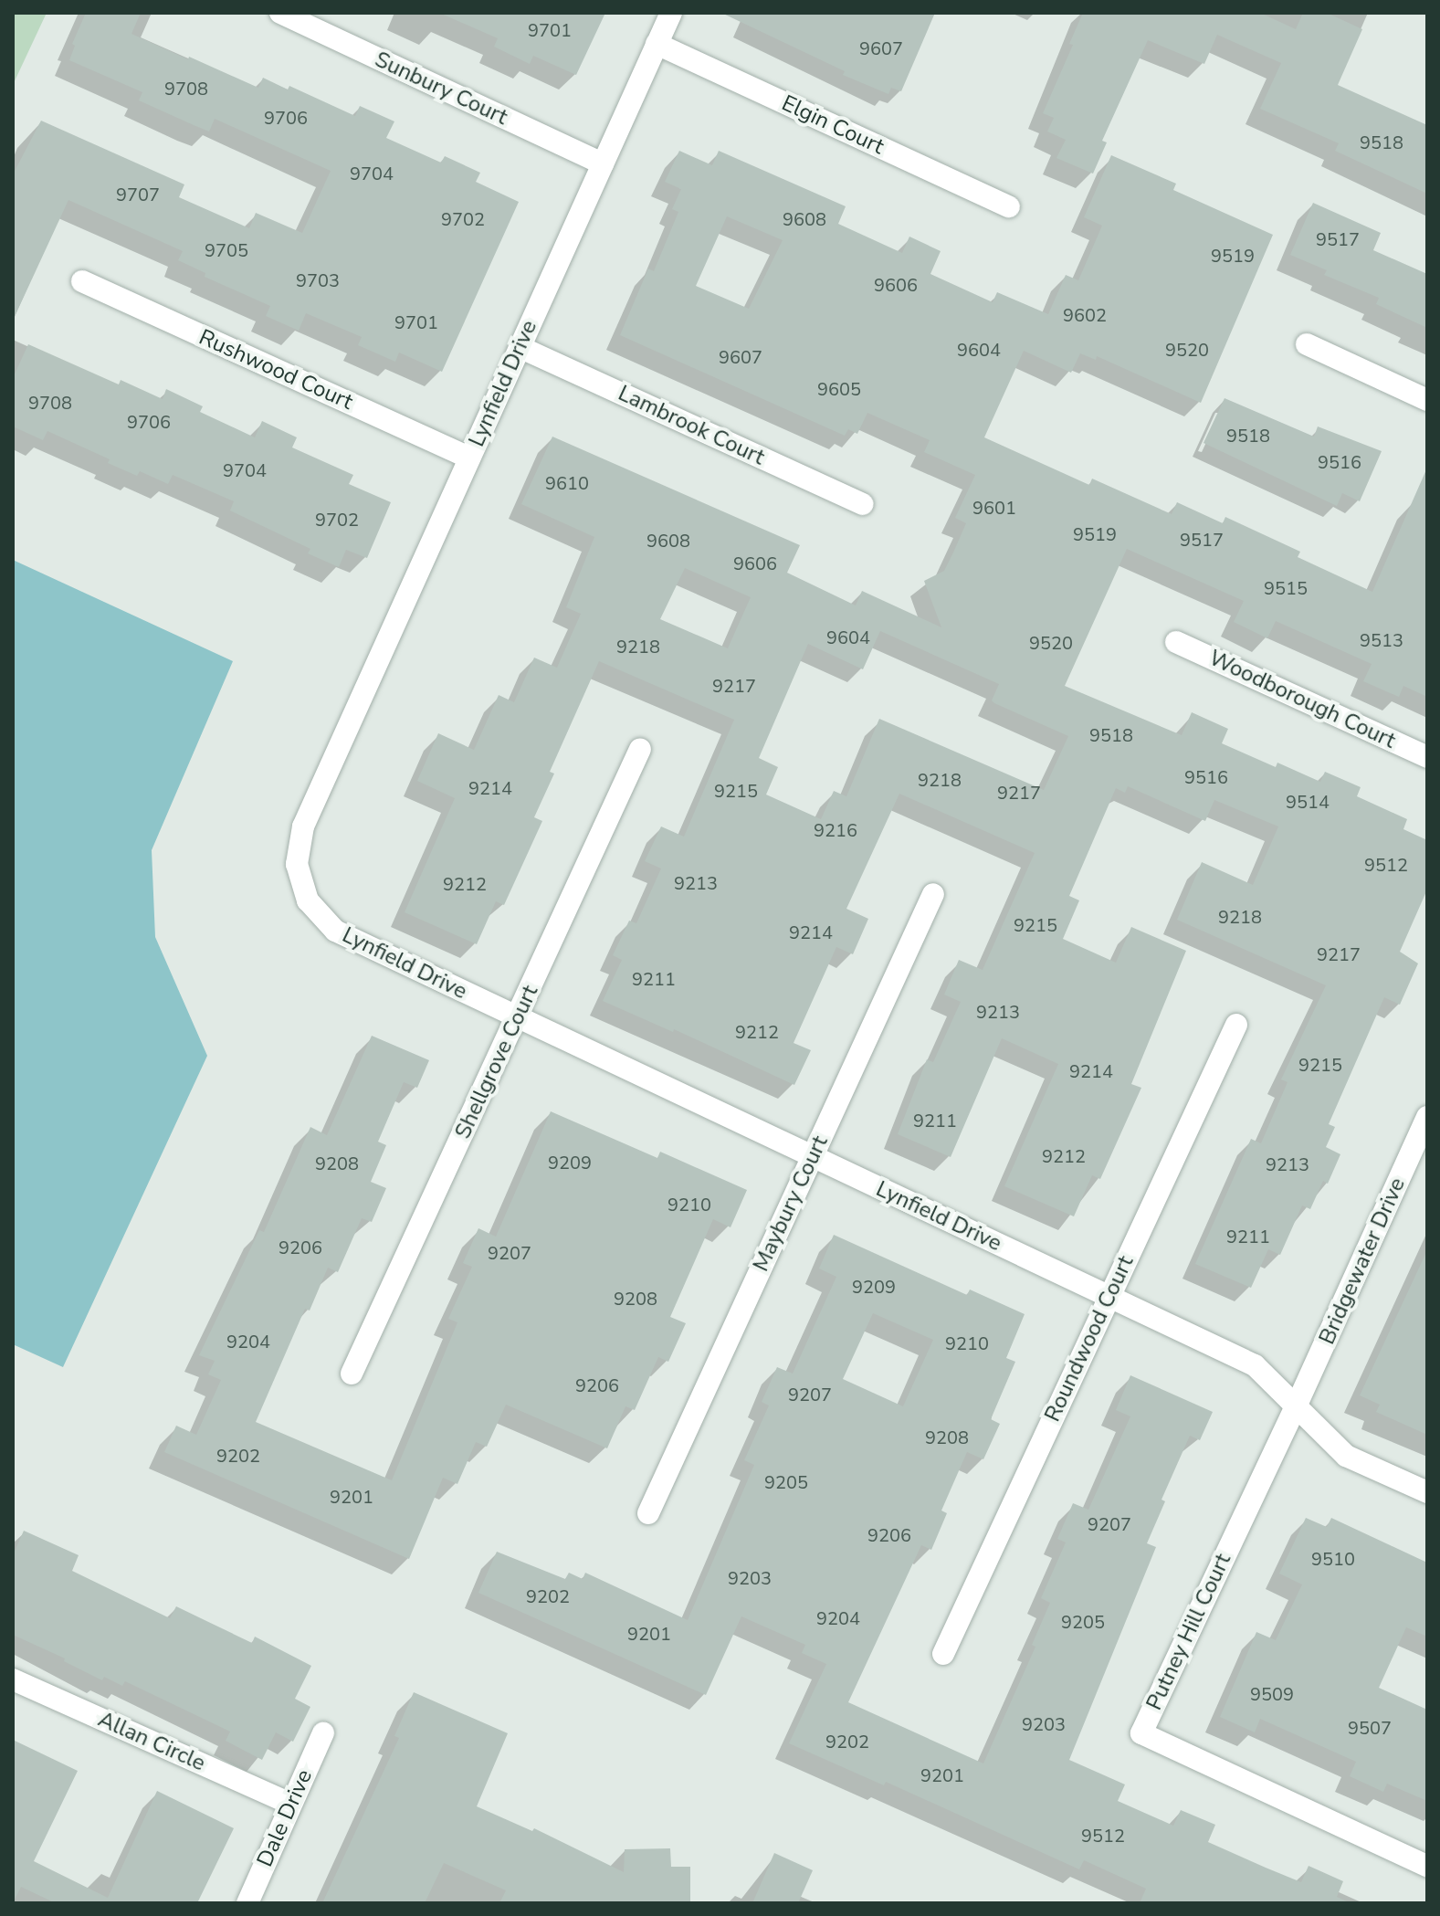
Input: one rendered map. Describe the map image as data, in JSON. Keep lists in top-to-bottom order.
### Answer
{
  "streets": {
    "street": [
      "Sunbury Court",
      "Elgin Court",
      "Rushwood Court",
      "Lynfield Drive",
      "Lambrook Court",
      "Woodborough Court",
      "Shellgrove Court",
      "Maybury Court",
      "Bridgewater Drive",
      "Roundwood Court",
      "Putney Hill Court",
      "Allan Circle",
      "Dale Drive"
    ]
  },
  "crossings": [
    ["Sunbury Court", "Lynfield Drive"],
    ["Elgin Court", "Lynfield Drive"],
    ["Rushwood Court", "Lynfield Drive"],
    ["Lynfield Drive", "Lambrook Court"],
    ["Lynfield Drive", "Shellgrove Court"],
    ["Lynfield Drive", "Maybury Court"],
    ["Lynfield Drive", "Bridgewater Drive"],
    ["Lynfield Drive", "Roundwood Court"],
    ["Lynfield Drive", "Putney Hill Court"],
    ["Bridgewater Drive", "Putney Hill Court"],
    ["Allan Circle", "Dale Drive"]
  ],
  "house_numbers": [
    "9701",
    "9607",
    "9708",
    "9706",
    "9518",
    "9704",
    "9707",
    "9702",
    "9608",
    "9517",
    "9705",
    "9519",
    "9703",
    "9606",
    "9602",
    "9701",
    "9604",
    "9520",
    "9607",
    "9605",
    "9708",
    "9706",
    "9518",
    "9516",
    "9704",
    "9610",
    "9601",
    "9702",
    "9519",
    "9517",
    "9608",
    "9606",
    "9515",
    "9604",
    "9513",
    "9520",
    "9218",
    "9217",
    "9518",
    "9516",
    "9218",
    "9214",
    "9215",
    "9217",
    "9514",
    "9216",
    "9512",
    "9213",
    "9212",
    "9218",
    "9215",
    "9214",
    "9217",
    "9211",
    "9213",
    "9212",
    "9215",
    "9214",
    "9211",
    "9212",
    "9209",
    "9208",
    "9213",
    "9210",
    "9211",
    "9206",
    "9207",
    "9209",
    "9208",
    "9204",
    "9210",
    "9206",
    "9207",
    "9208",
    "9202",
    "9205",
    "9201",
    "9207",
    "9206",
    "9510",
    "9203",
    "9202",
    "9204",
    "9205",
    "9201",
    "9509",
    "9203",
    "9507",
    "9202",
    "9201",
    "9512"
  ]
}
